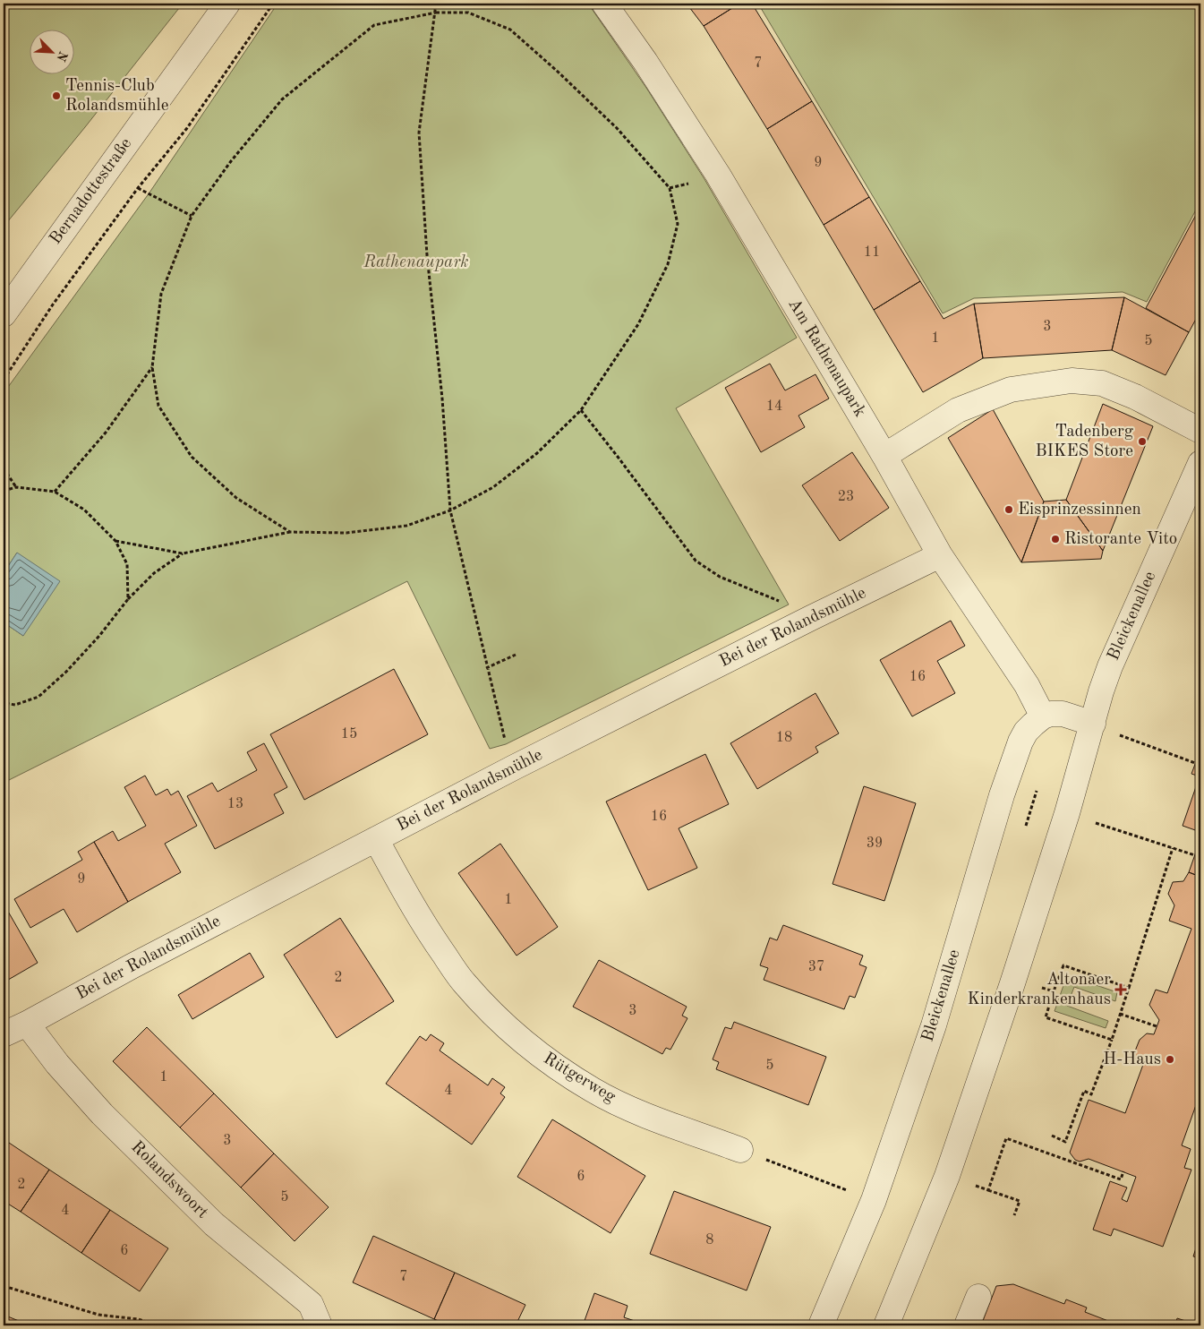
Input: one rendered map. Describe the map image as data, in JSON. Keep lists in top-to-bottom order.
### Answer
{
  "streets": {
    "street": [
      "Bernadottestraße",
      "Am Rathenaupark",
      "Bleickenallee",
      "Bei der Rolandsmühle",
      "Rütgerweg",
      "Rolandswoort"
    ]
  },
  "crossings": [
    ["Am Rathenaupark", "Bleickenallee"],
    ["Am Rathenaupark", "Bei der Rolandsmühle"],
    ["Bei der Rolandsmühle", "Rütgerweg"],
    ["Bei der Rolandsmühle", "Rolandswoort"]
  ],
  "parks": ["Rathenaupark"],
  "places": {
    "other": [
      "Tennis-Club Rolandsmühle",
      "Tadenberg BIKES Store",
      "Eisprinzessinnen",
      "Ristorante Vito",
      "H-Haus"
    ],
    "health": ["Altonaer Kinderkrankenhaus"]
  },
  "house_numbers": [
    "7",
    "9",
    "11",
    "3",
    "1",
    "5",
    "14",
    "23",
    "16",
    "15",
    "18",
    "13",
    "16",
    "39",
    "9",
    "1",
    "37",
    "2",
    "3",
    "5",
    "1",
    "4",
    "3",
    "6",
    "2",
    "5",
    "4",
    "8",
    "6",
    "7"
  ],
  "north": "bottom right"
}
